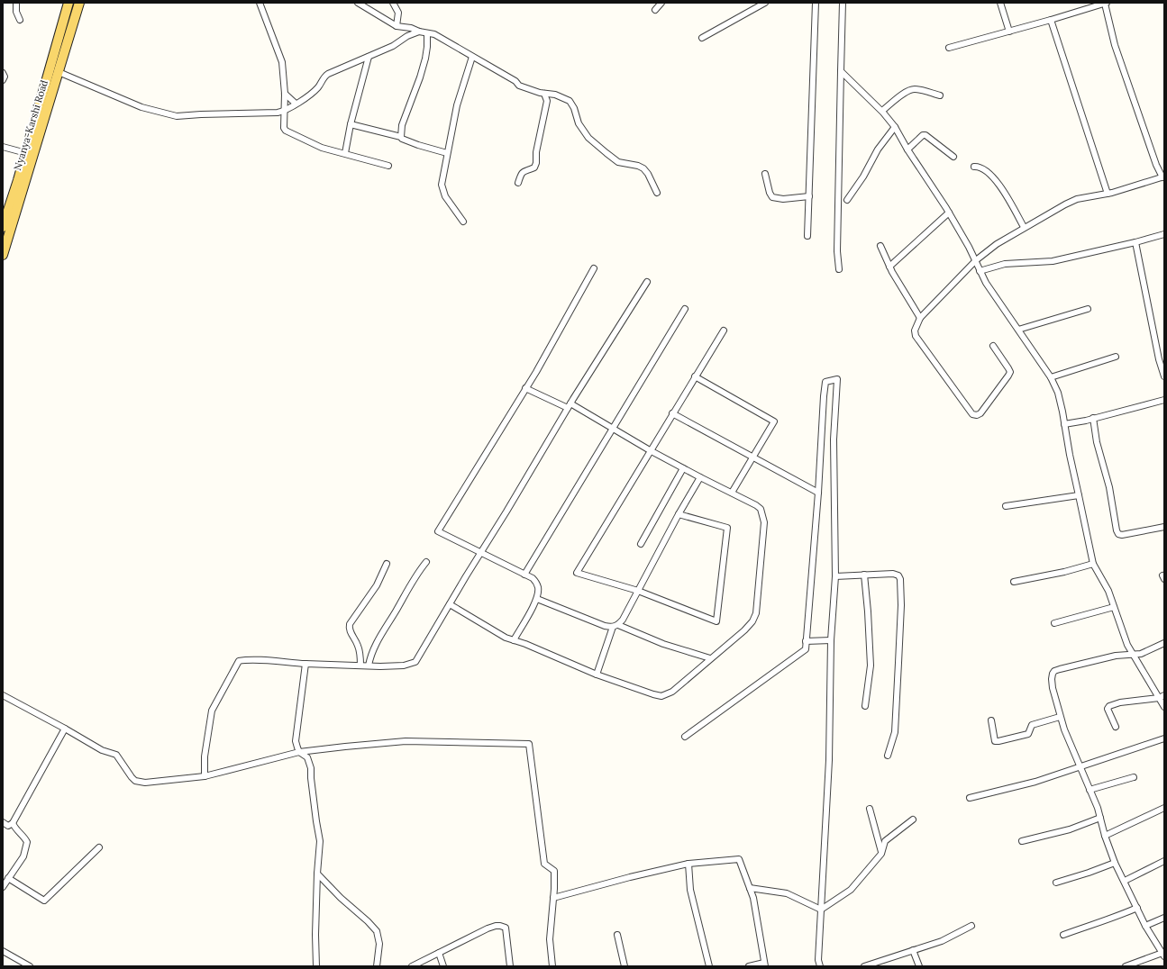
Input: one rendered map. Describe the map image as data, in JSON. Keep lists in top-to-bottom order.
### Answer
{
  "streets": {
    "main road": ["Nyanya-Karshi Road"]
  }
}
